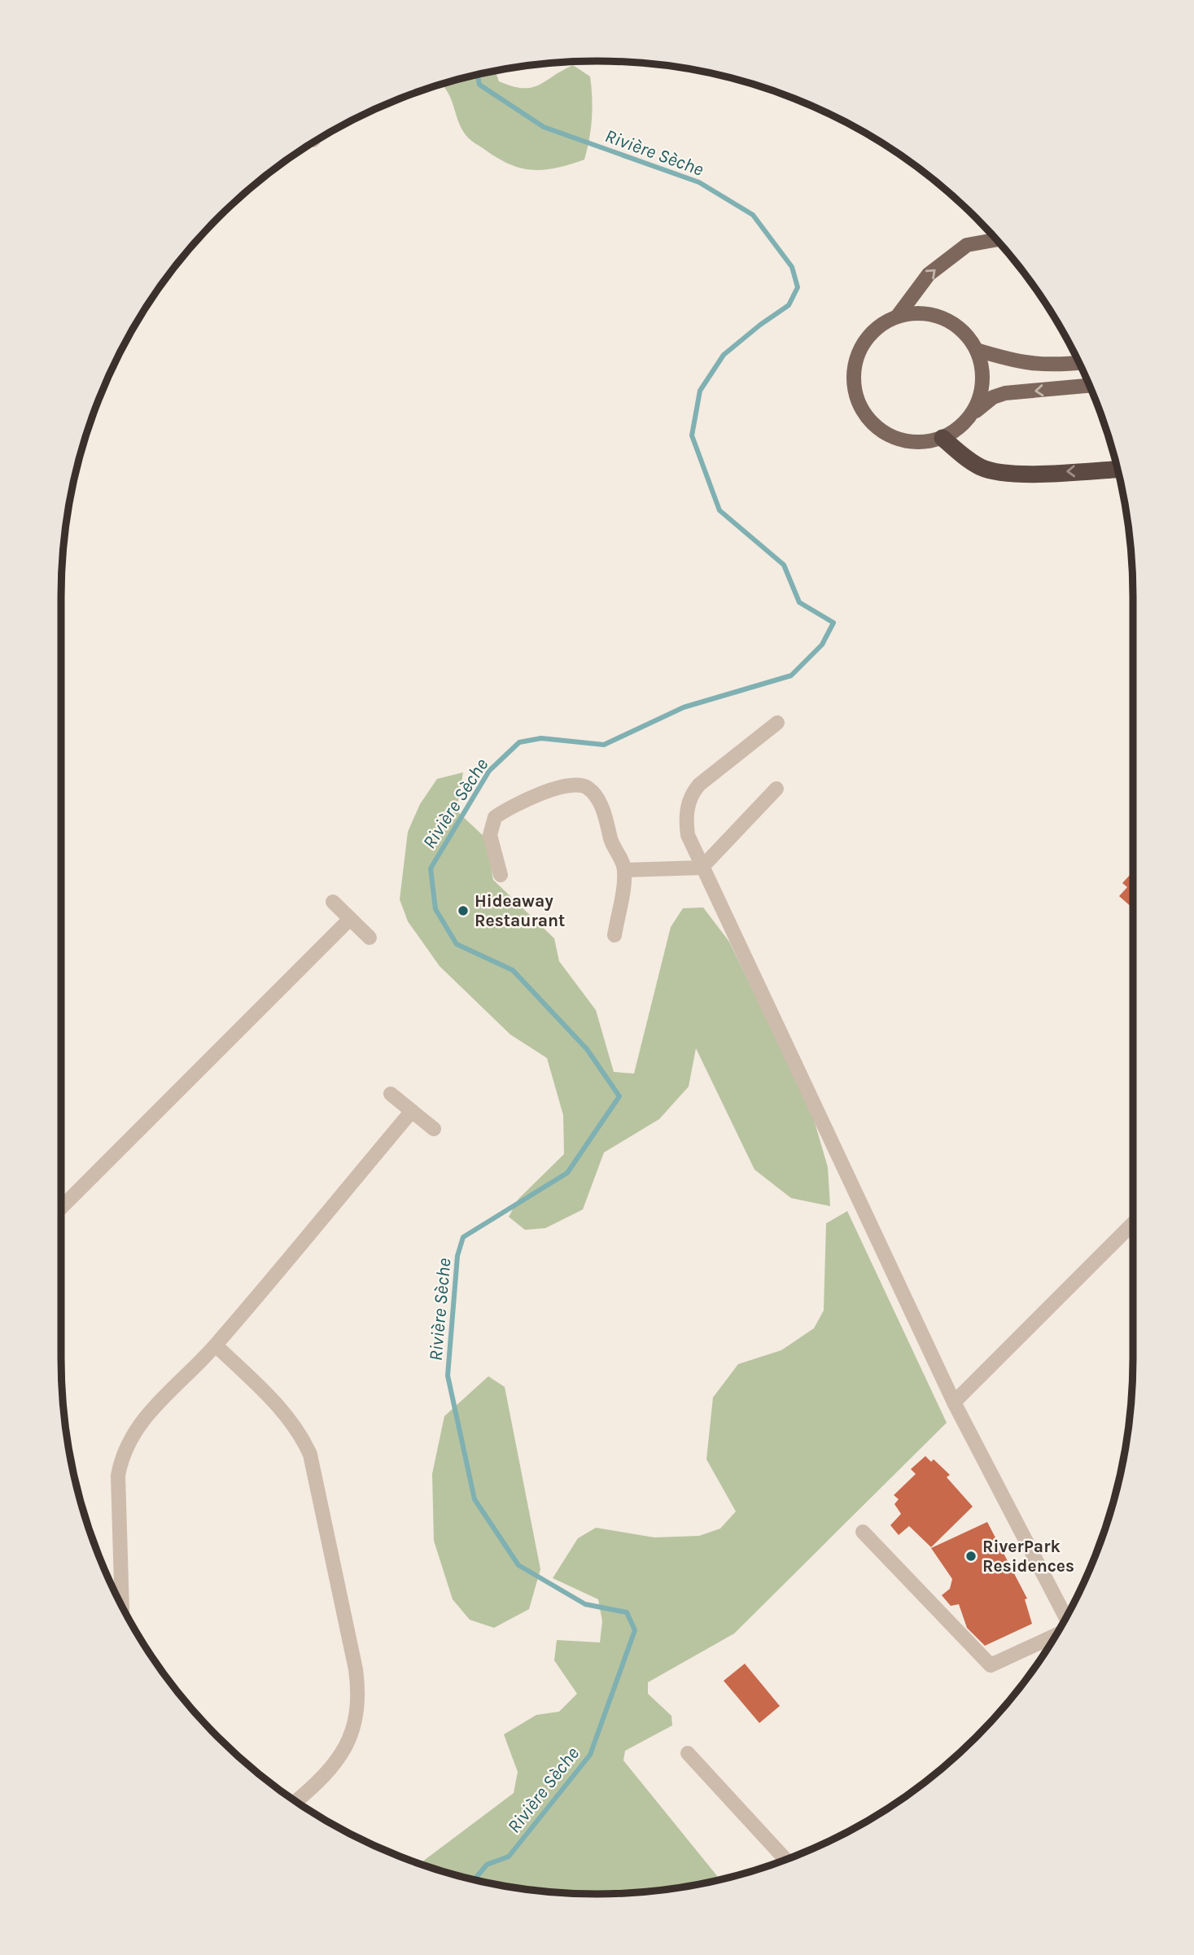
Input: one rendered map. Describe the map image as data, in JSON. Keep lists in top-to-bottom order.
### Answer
{
  "water": ["Rivière Sèche"],
  "places": ["Hideaway Restaurant", "RiverPark Residences"]
}
